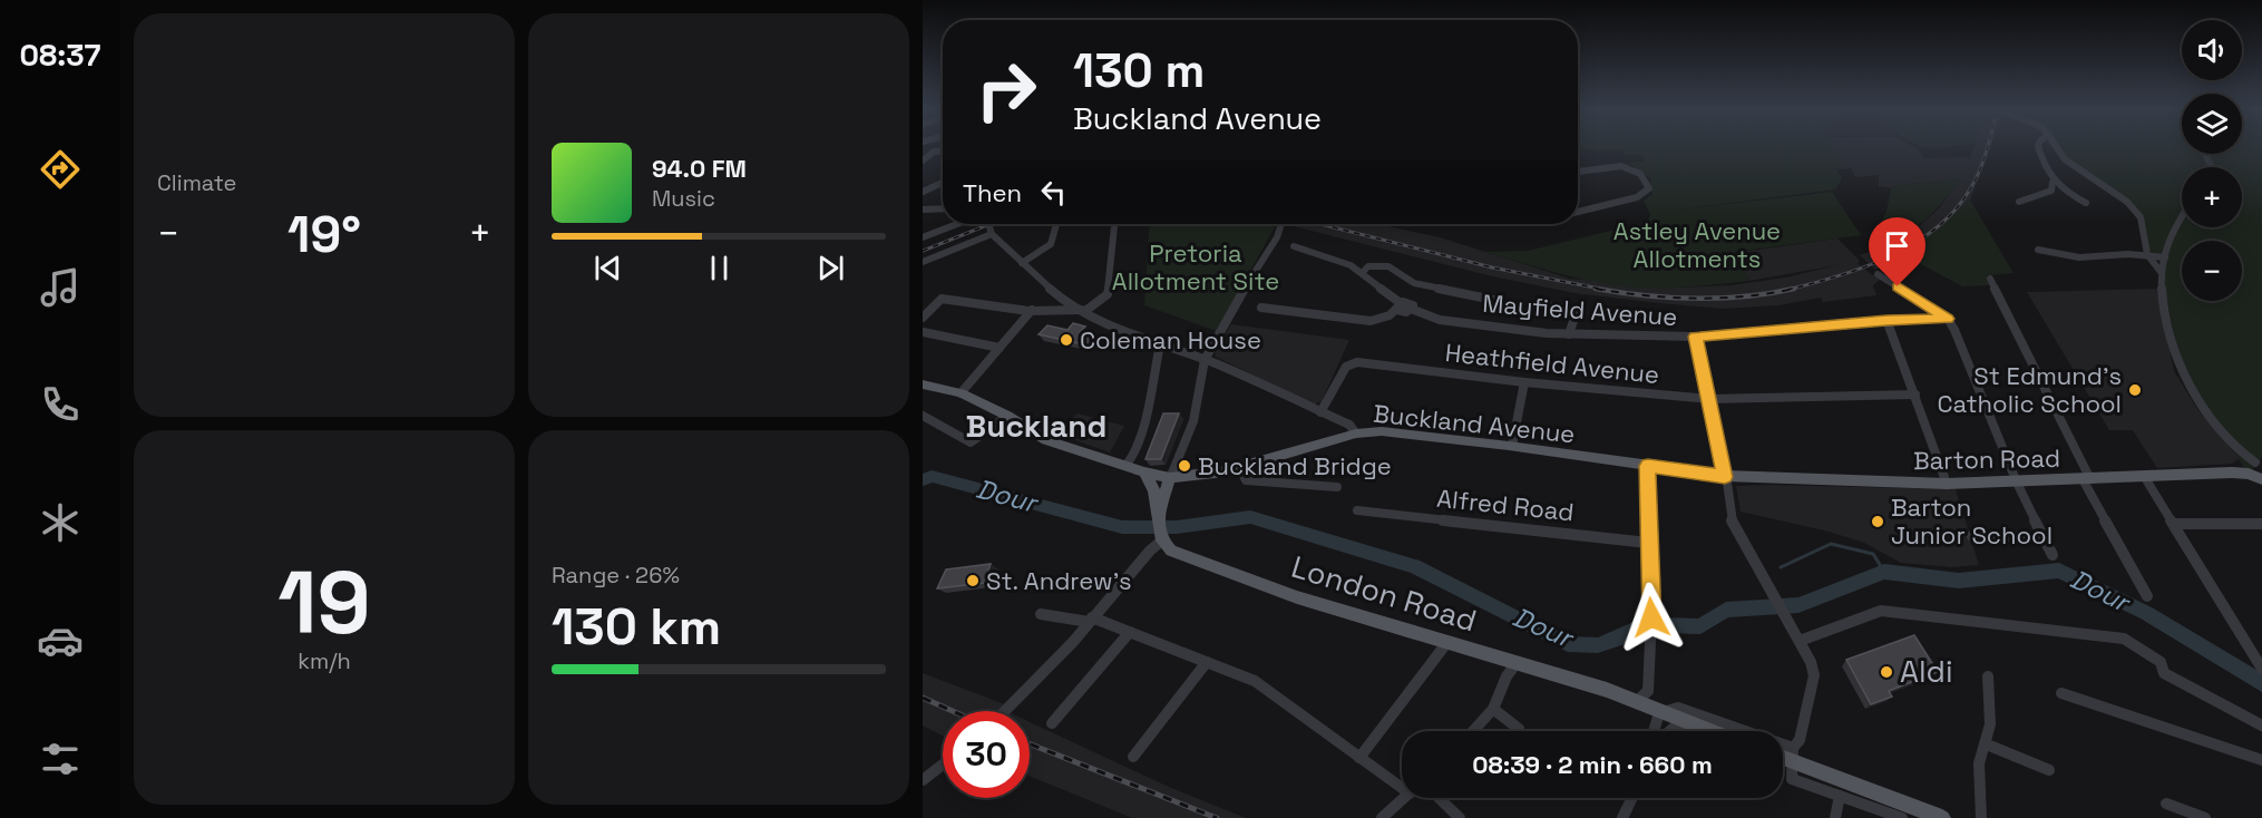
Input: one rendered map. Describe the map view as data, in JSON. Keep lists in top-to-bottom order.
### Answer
{
  "streets": {
    "main road": ["Buckland Avenue", "Barton Road", "London Road"],
    "street": ["Mayfield Avenue", "Heathfield Avenue", "Alfred Road"]
  },
  "crossings": [
    ["Buckland Avenue", "Barton Road"]
  ],
  "districts": ["Buckland"],
  "water": ["Dour"],
  "parks": ["Astley Avenue Allotments", "Pretoria Allotment Site"],
  "places": [
    "Coleman House",
    "St Edmund's Catholic School",
    "Buckland Bridge",
    "Barton Junior School",
    "St. Andrew's",
    "Aldi"
  ],
  "page": {
    "tabs": "08:37",
    "tile": [
      "Climate",
      ["19", "km/h"],
      ["Range · 26%", "130 km"]
    ],
    "map_buttons": ["+", "−"],
    "turn": ["130 m", "Buckland Avenue"],
    "song": ["94.0 FM", "Music"],
    "then": "Then",
    "heat": ["−", "19°", "+"],
    "limit": "30",
    "trip": "08:39 · 2 min · 660 m"
  }
}
